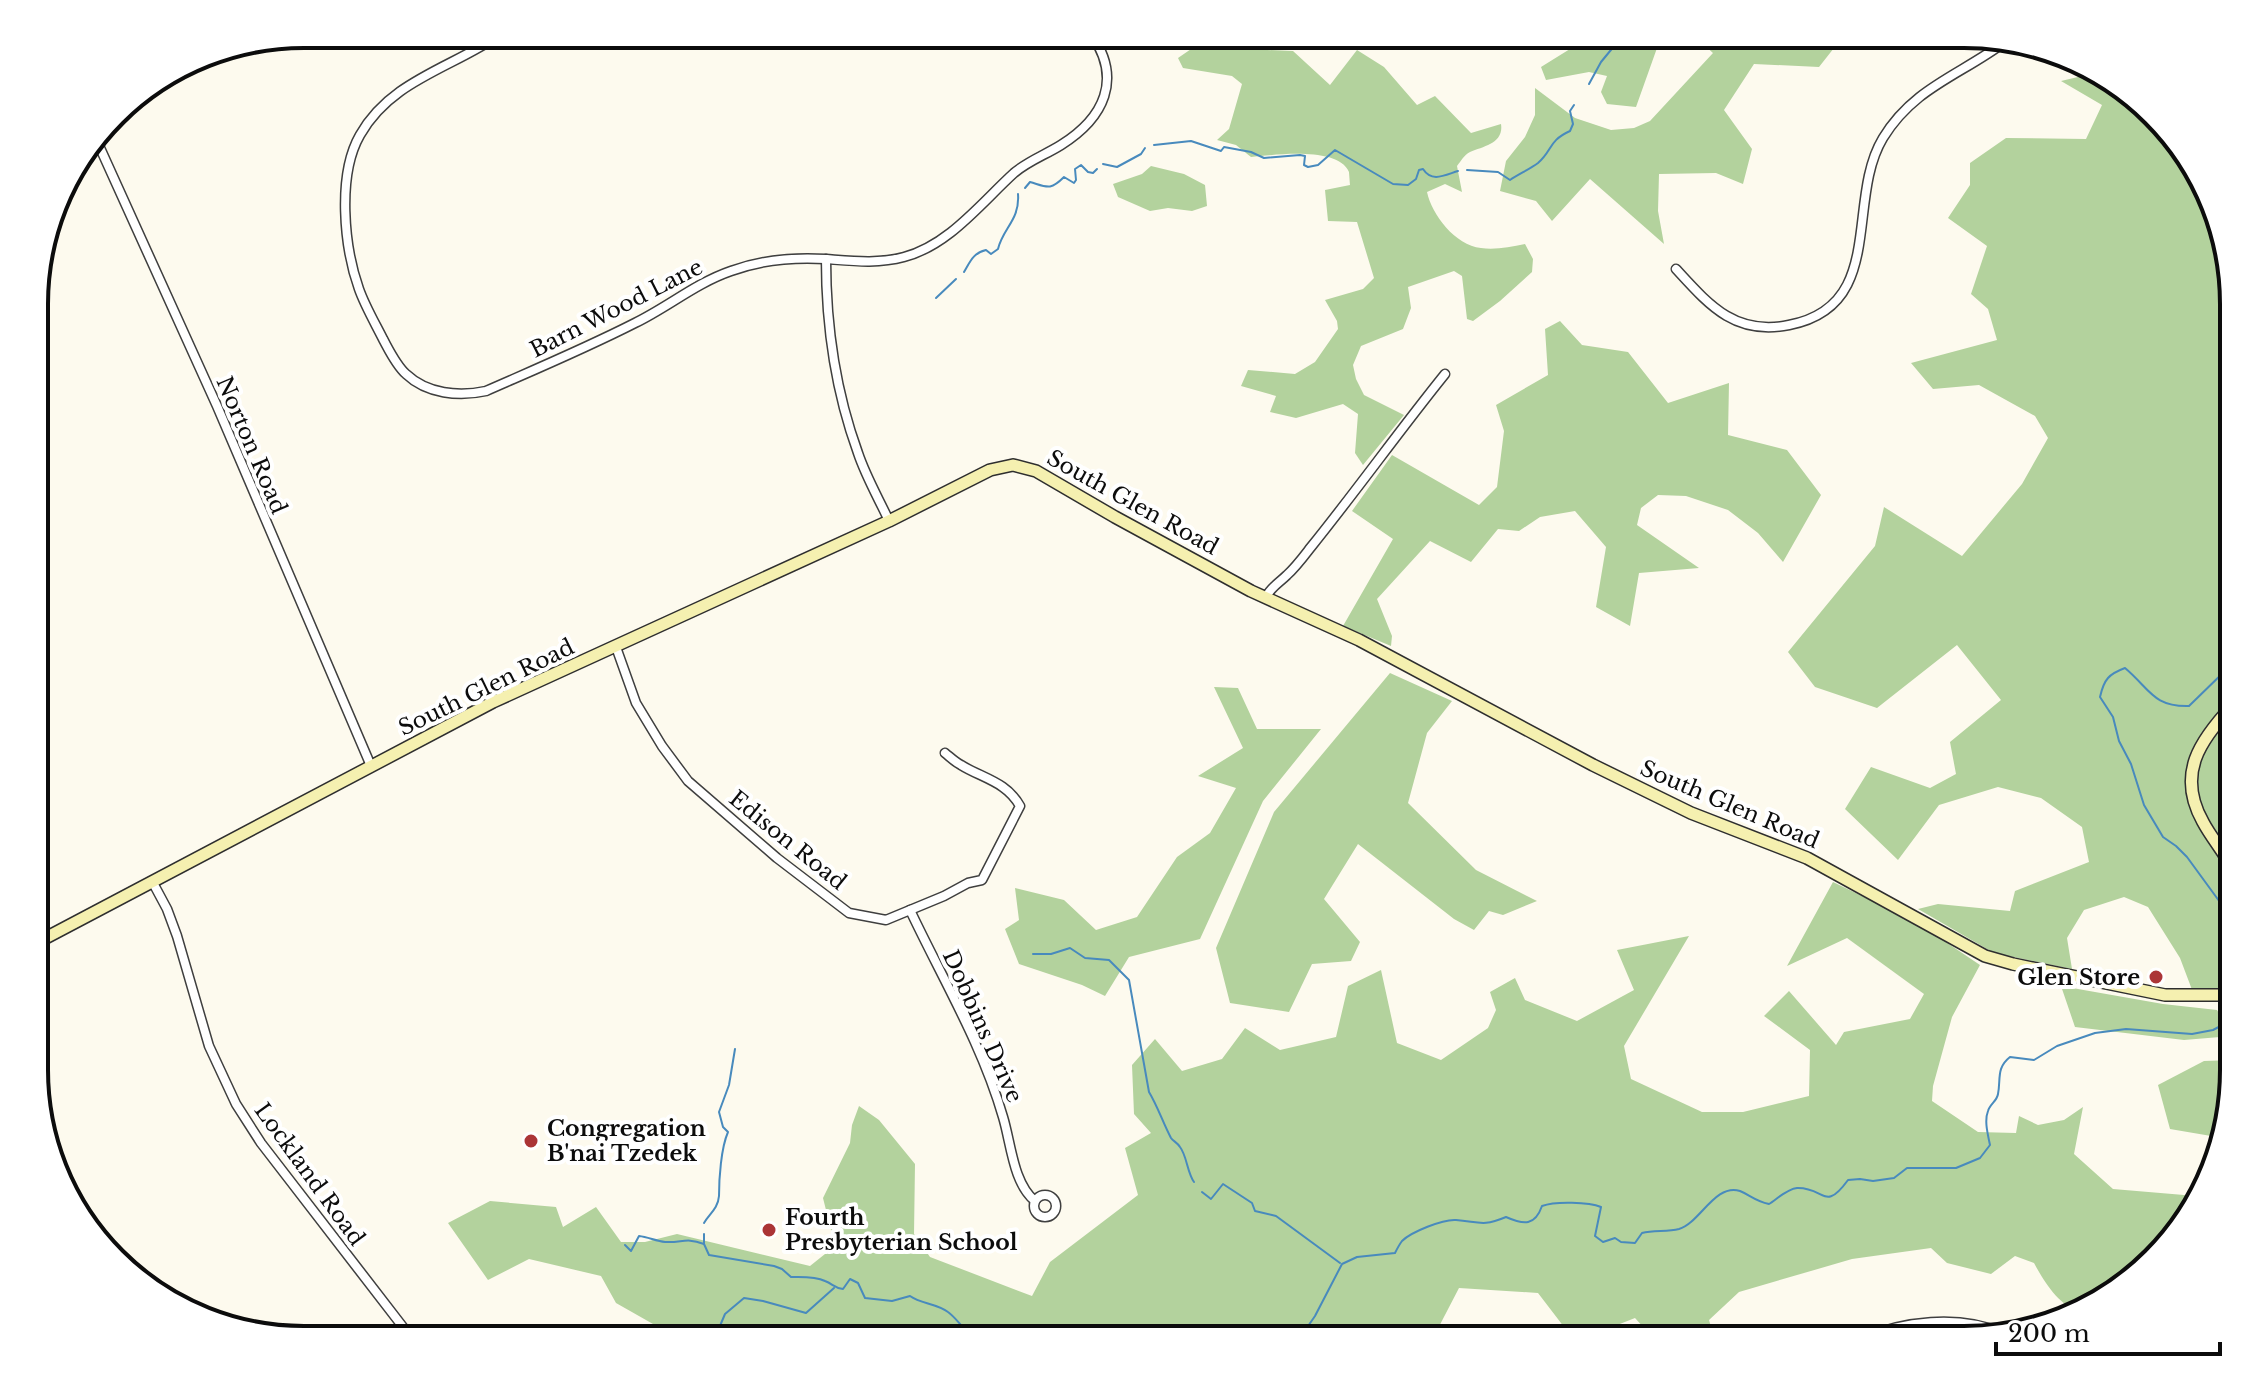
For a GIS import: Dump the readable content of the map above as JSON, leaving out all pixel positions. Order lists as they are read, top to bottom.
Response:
{
  "streets": {
    "main road": ["South Glen Road"],
    "street": [
      "Barn Wood Lane",
      "Norton Road",
      "Edison Road",
      "Dobbins Drive",
      "Lockland Road"
    ]
  },
  "crossings": [
    ["Norton Road", "South Glen Road"],
    ["South Glen Road", "Edison Road"],
    ["South Glen Road", "Lockland Road"],
    ["Edison Road", "Dobbins Drive"]
  ],
  "places": ["Glen Store", "Congregation B'nai Tzedek", "Fourth Presbyterian School"],
  "scale_bar": "200 m"
}
